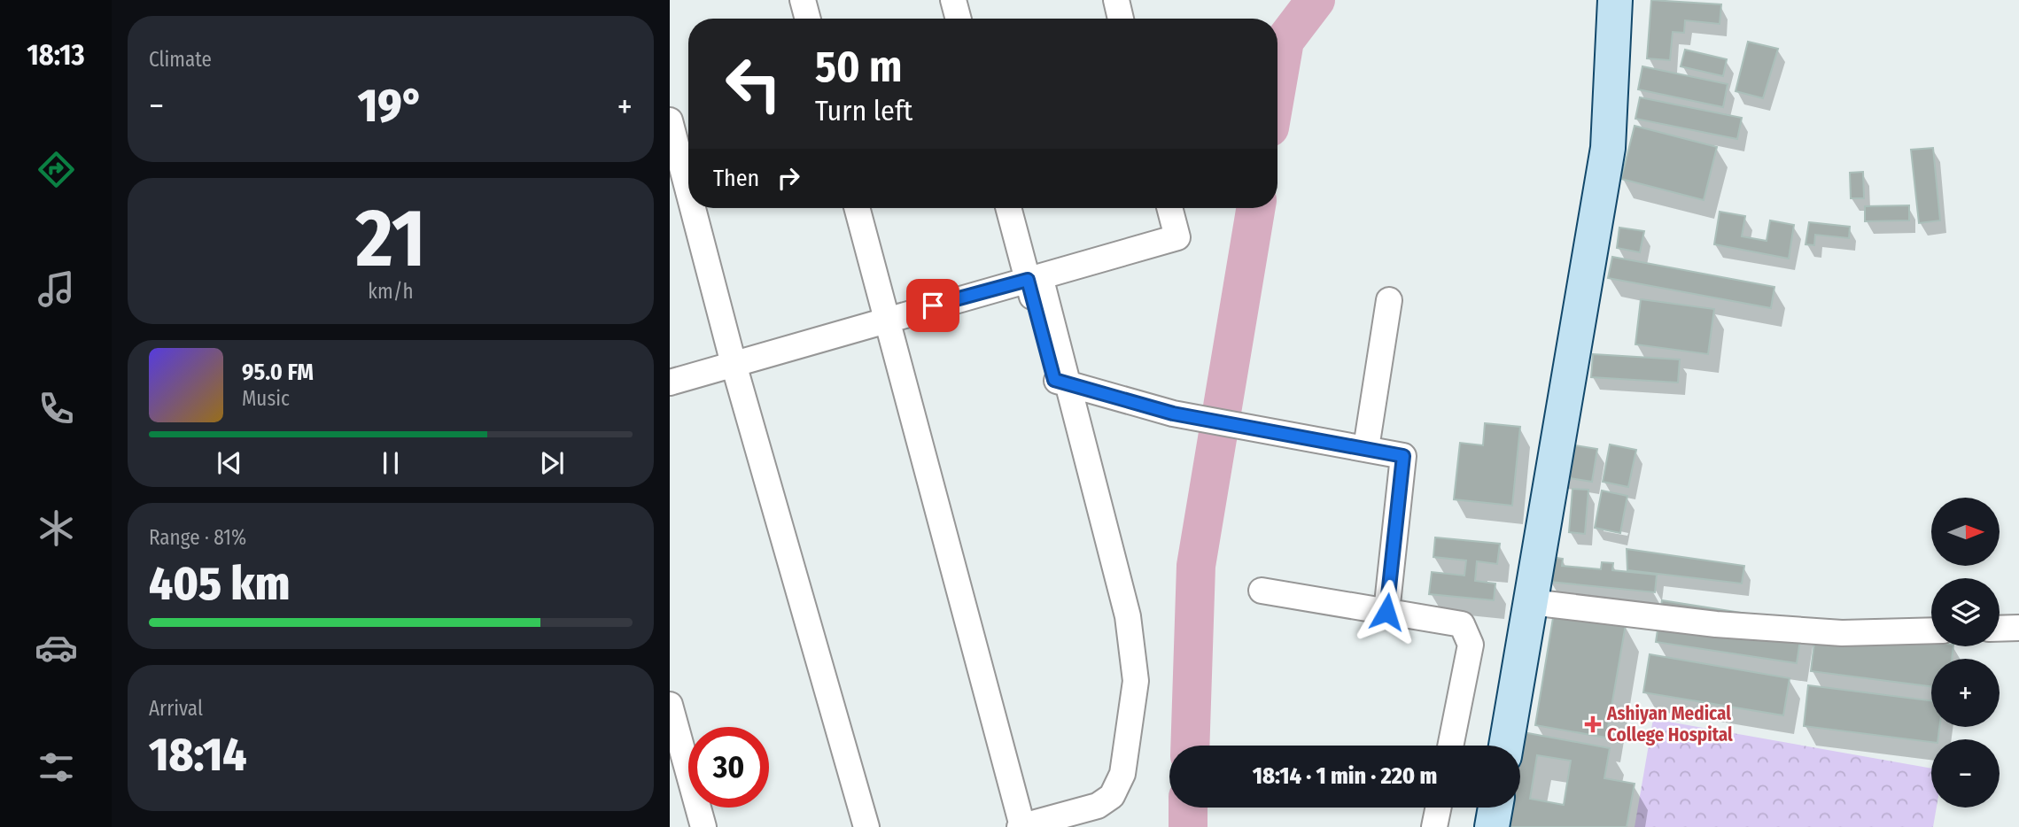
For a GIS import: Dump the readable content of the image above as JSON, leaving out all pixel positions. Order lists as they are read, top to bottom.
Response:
{
  "places": {
    "health": ["Ashiyan Medical College Hospital"]
  },
  "north": "right",
  "page": {
    "tabs": "18:13",
    "tile": [
      "Climate",
      ["21", "km/h"],
      ["Range · 81%", "405 km"],
      ["Arrival", "18:14"]
    ],
    "turn": ["50 m", "Turn left"],
    "heat": ["−", "19°", "+"],
    "then": "Then",
    "song": ["95.0 FM", "Music"],
    "map_buttons": ["+", "−"],
    "limit": "30",
    "trip": "18:14 · 1 min · 220 m"
  }
}
